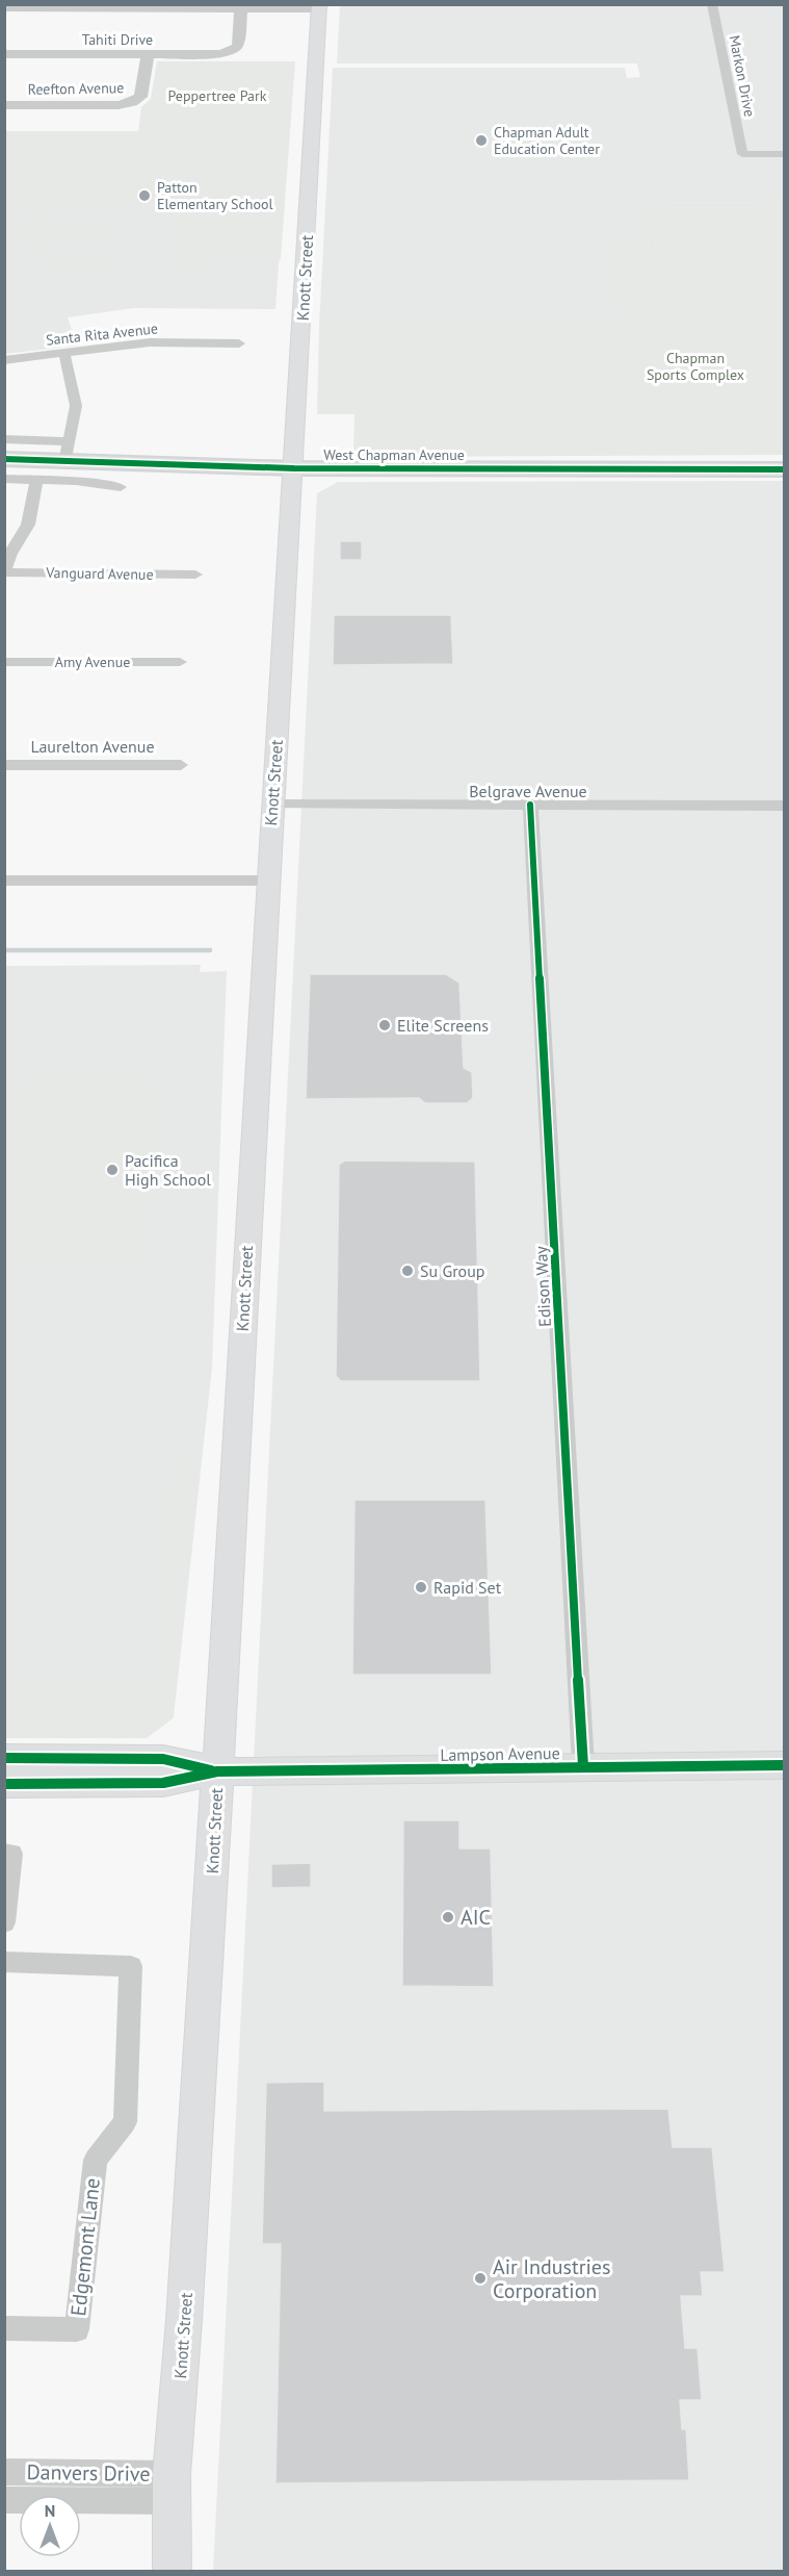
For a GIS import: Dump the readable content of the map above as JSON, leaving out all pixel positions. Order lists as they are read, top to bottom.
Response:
{
  "streets": {
    "main road": ["Knott Street", "West Chapman Avenue", "Lampson Avenue"],
    "street": [
      "Tahiti Drive",
      "Markon Drive",
      "Reefton Avenue",
      "Santa Rita Avenue",
      "Vanguard Avenue",
      "Amy Avenue",
      "Laurelton Avenue",
      "Belgrave Avenue",
      "Edison Way",
      "Edgemont Lane",
      "Danvers Drive"
    ]
  },
  "crossings": [
    ["Tahiti Drive", "Reefton Avenue"],
    ["Knott Street", "West Chapman Avenue"],
    ["Knott Street", "Belgrave Avenue"],
    ["Knott Street", "Lampson Avenue"],
    ["Knott Street", "Danvers Drive"],
    ["Belgrave Avenue", "Edison Way"],
    ["Edison Way", "Lampson Avenue"]
  ],
  "parks": ["Peppertree Park", "Chapman Sports Complex"],
  "places": [
    "Chapman Adult Education Center",
    "Patton Elementary School",
    "Elite Screens",
    "Pacifica High School",
    "Su Group",
    "Rapid Set",
    "AIC",
    "Air Industries Corporation"
  ],
  "north": "top"
}
